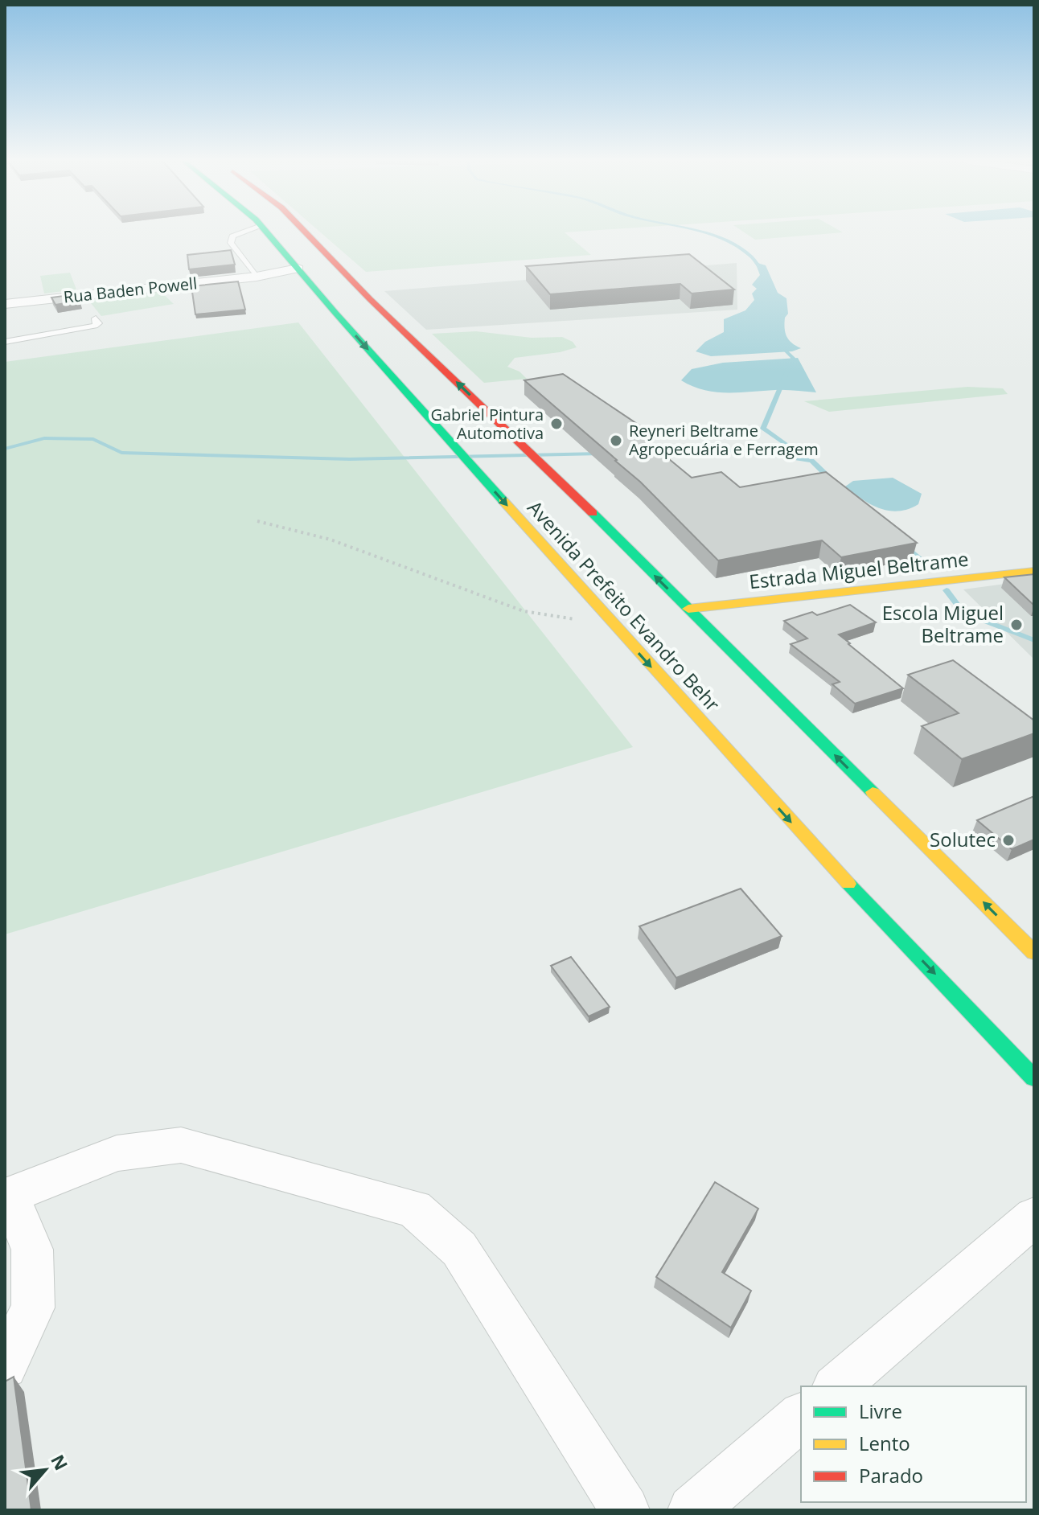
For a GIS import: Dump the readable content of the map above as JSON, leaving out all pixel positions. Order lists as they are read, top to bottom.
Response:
{
  "streets": {
    "main road": ["Estrada Miguel Beltrame", "Avenida Prefeito Evandro Behr"],
    "street": ["Rua Baden Powell"]
  },
  "crossings": [
    ["Rua Baden Powell", "Avenida Prefeito Evandro Behr"],
    ["Estrada Miguel Beltrame", "Avenida Prefeito Evandro Behr"]
  ],
  "places": [
    "Gabriel Pintura Automotiva",
    "Reyneri Beltrame Agropecuária e Ferragem",
    "Escola Miguel Beltrame",
    "Solutec"
  ],
  "legend": ["Livre", "Lento", "Parado"],
  "north": "top right"
}
